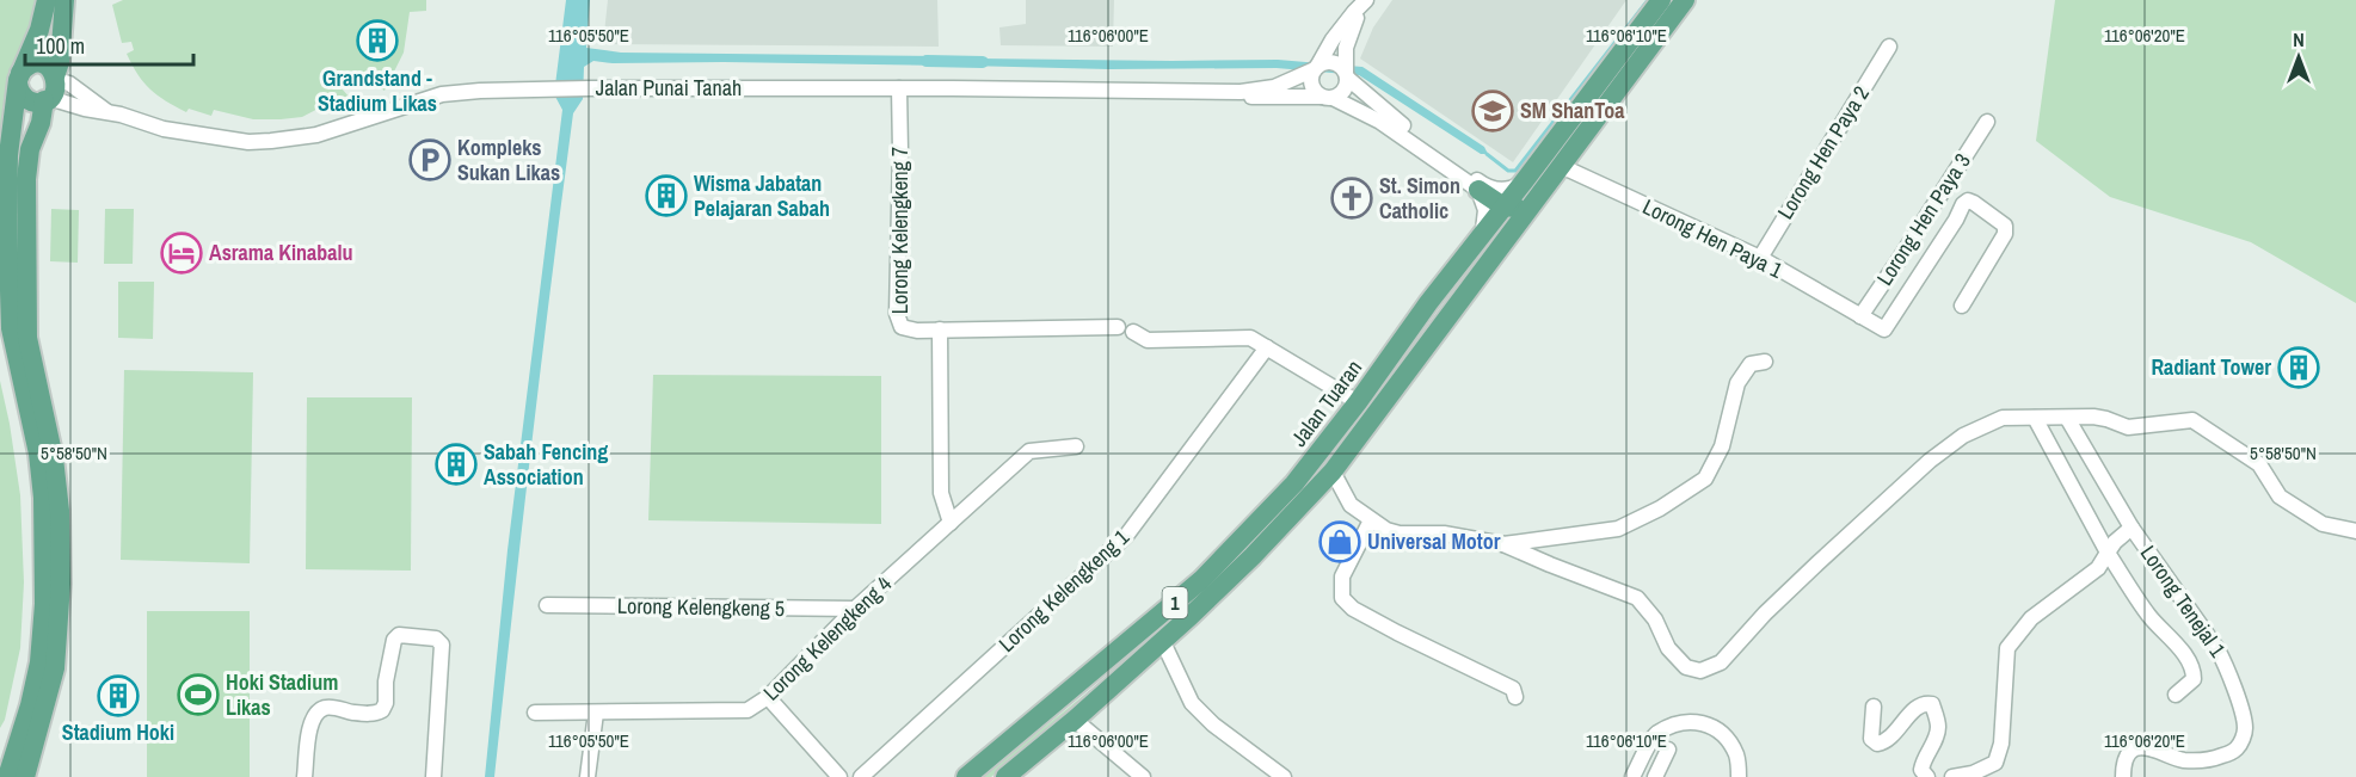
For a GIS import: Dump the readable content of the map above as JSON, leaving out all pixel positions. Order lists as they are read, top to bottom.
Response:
{
  "streets": {
    "main road": ["Jalan Tuaran", "1"],
    "street": [
      "Jalan Punai Tanah",
      "Lorong Hen Paya 2",
      "Lorong Hen Paya 3",
      "Lorong Kelengkeng 7",
      "Lorong Hen Paya 1",
      "Lorong Kelengkeng 1",
      "Lorong Tenejal 1",
      "Lorong Kelengkeng 5",
      "Lorong Kelengkeng 4"
    ]
  },
  "crossings": [
    ["Jalan Punai Tanah", "Lorong Kelengkeng 7"],
    ["Lorong Hen Paya 2", "Lorong Hen Paya 1"],
    ["Lorong Hen Paya 3", "Lorong Hen Paya 1"],
    ["Lorong Hen Paya 1", "Jalan Tuaran"],
    ["Lorong Kelengkeng 5", "Lorong Kelengkeng 4"]
  ],
  "places": {
    "building": [
      "Grandstand - Stadium Likas",
      "Wisma Jabatan Pelajaran Sabah",
      "Radiant Tower",
      "Sabah Fencing Association",
      "Stadium Hoki"
    ],
    "school or university": ["SM ShanToa"],
    "parking": ["Kompleks Sukan Likas"],
    "church": ["St. Simon Catholic"],
    "hotel": ["Asrama Kinabalu"],
    "shop": ["Universal Motor"],
    "sports": ["Hoki Stadium Likas"]
  },
  "scale_bar": "100 m",
  "north": "top",
  "coordinates": [
    "116°05'50\"E",
    "116°06'00\"E",
    "116°06'10\"E",
    "116°06'20\"E",
    "5°58'50\"N"
  ]
}
